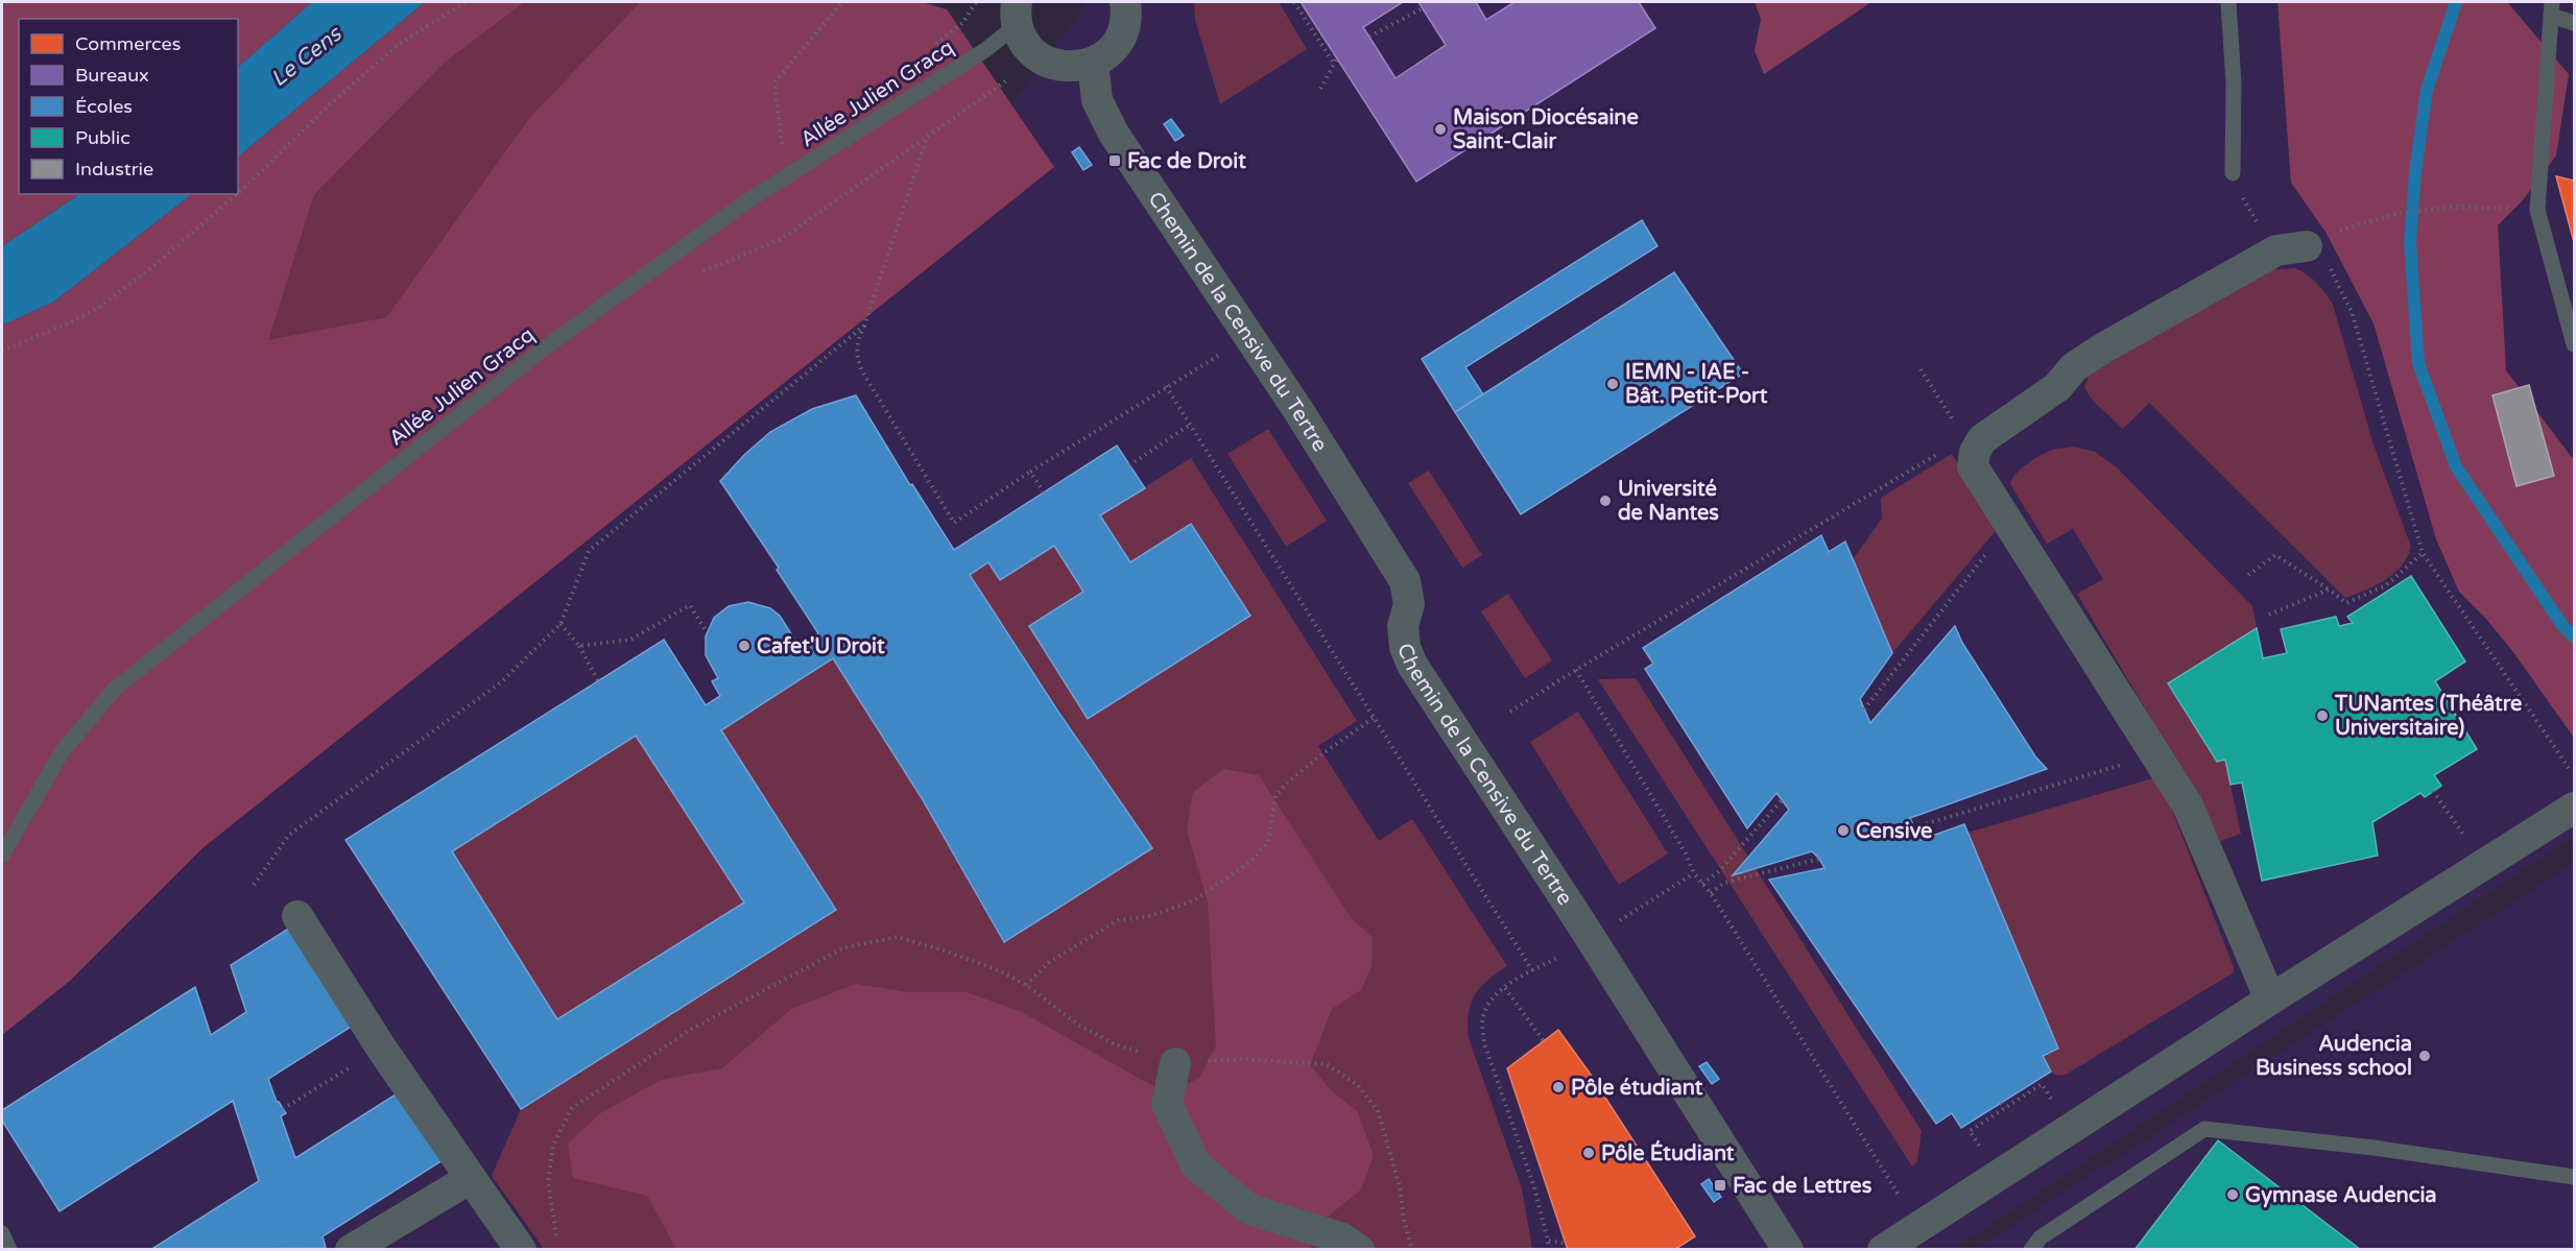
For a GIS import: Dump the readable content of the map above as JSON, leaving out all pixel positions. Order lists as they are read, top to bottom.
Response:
{
  "streets": {
    "street": ["Chemin de la Censive du Tertre"],
    "lane": ["Allée Julien Gracq"]
  },
  "water": ["Le Cens"],
  "places": {
    "other": [
      "Maison Diocésaine Saint-Clair",
      "IEMN - IAE - Bât. Petit-Port",
      "Université de Nantes",
      "Cafet'U Droit",
      "TUNantes (Théâtre Universitaire)",
      "Censive",
      "Audencia Business school",
      "Pôle étudiant",
      "Pôle Étudiant",
      "Gymnase Audencia"
    ],
    "transit": ["Fac de Droit", "Fac de Lettres"]
  },
  "legend": [
    "Commerces",
    "Bureaux",
    "Écoles",
    "Public",
    "Industrie"
  ]
}
